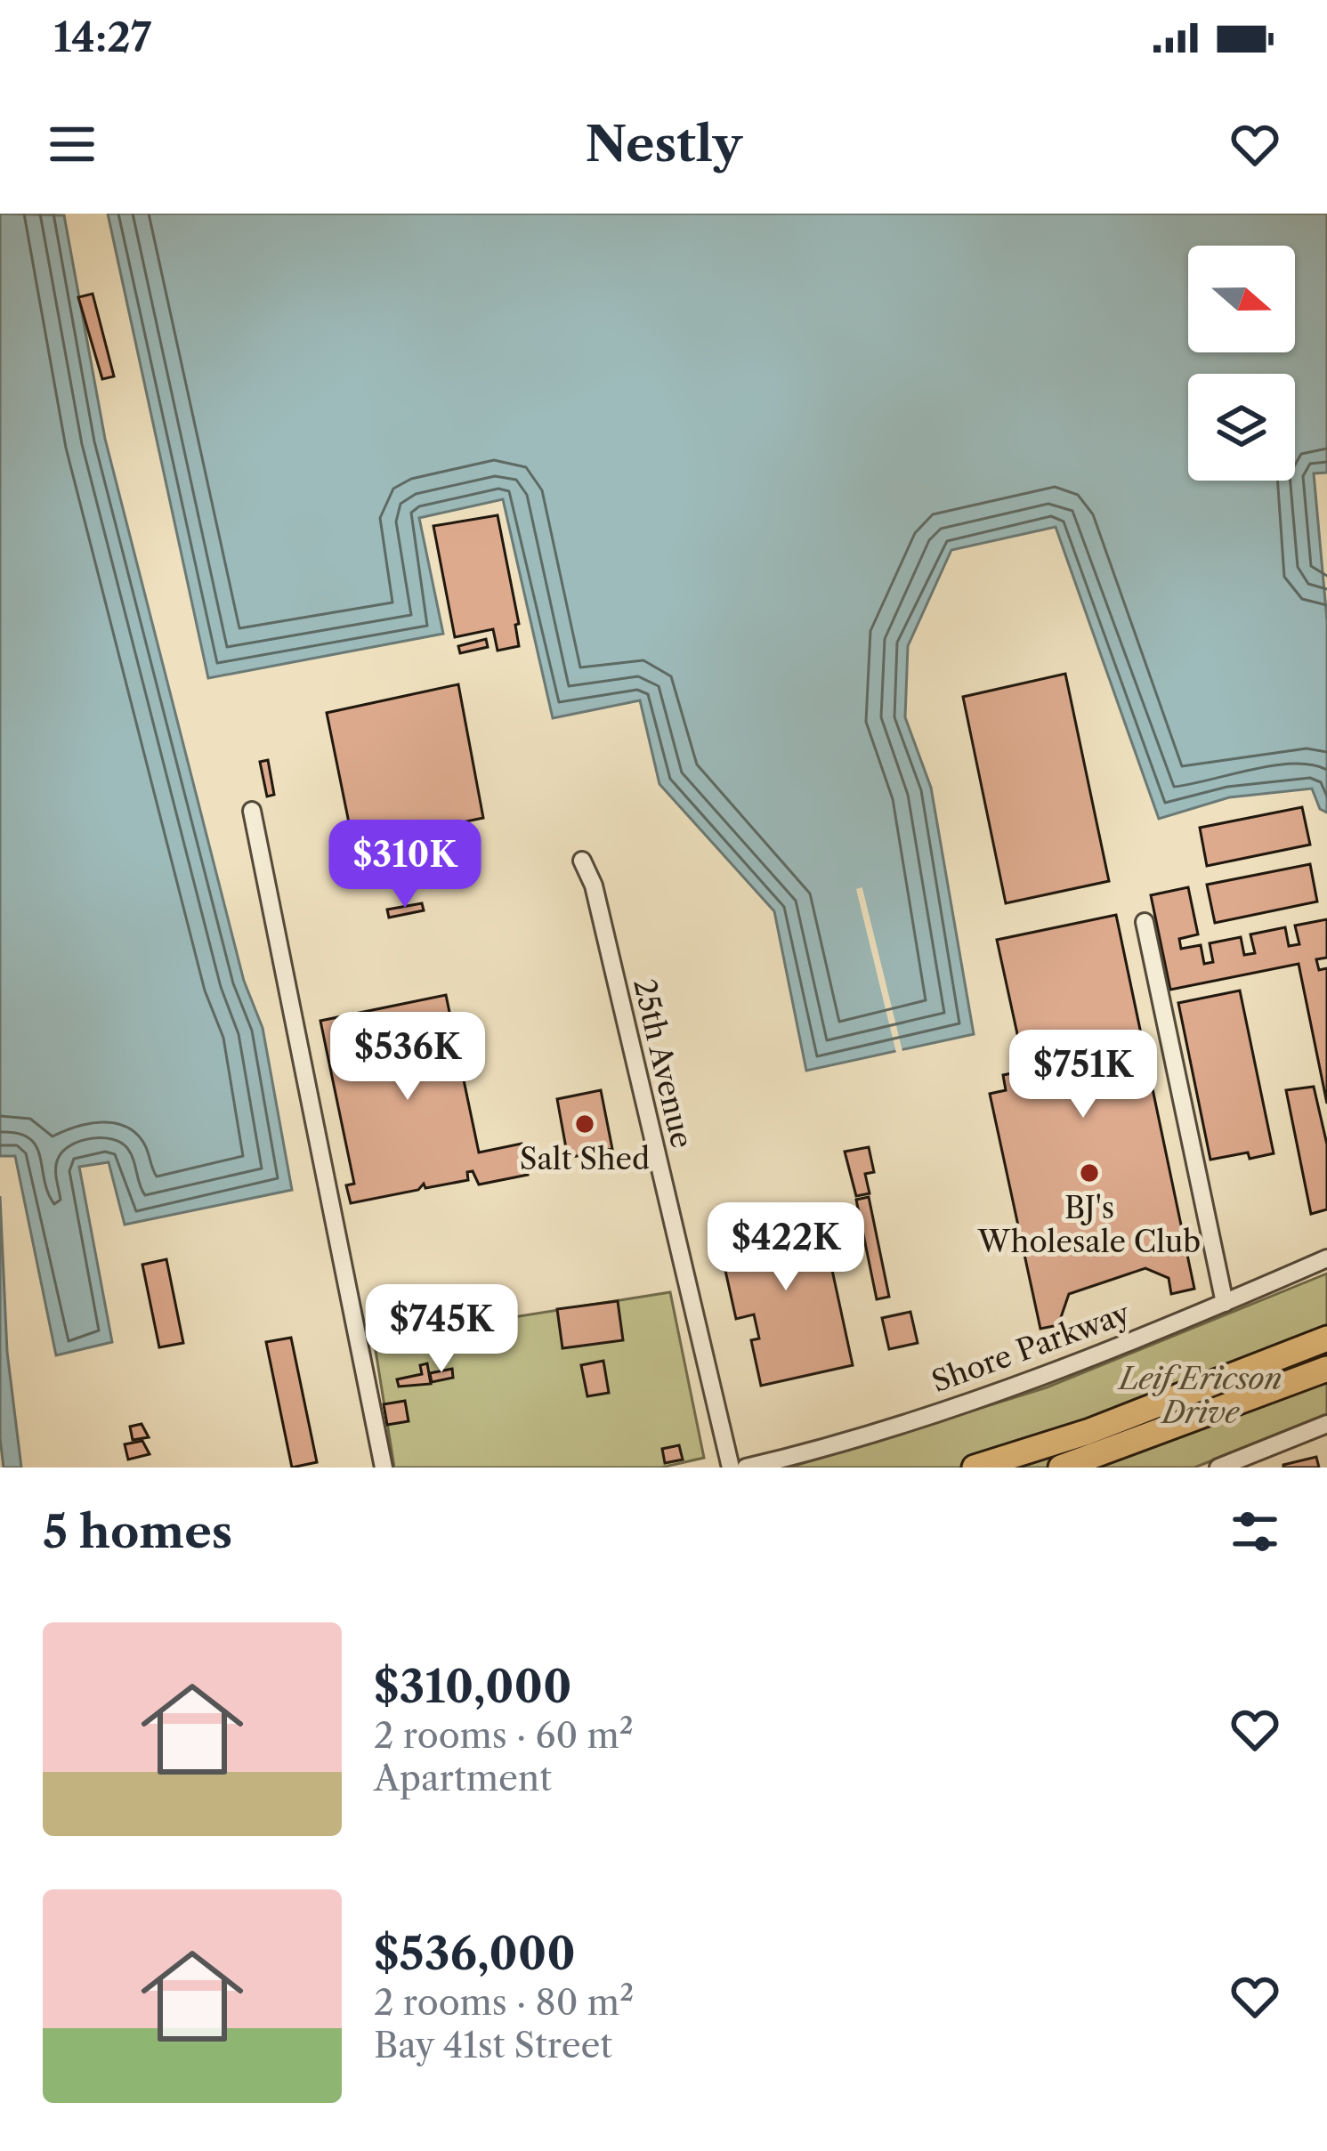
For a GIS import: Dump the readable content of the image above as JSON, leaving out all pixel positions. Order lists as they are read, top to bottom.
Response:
{
  "streets": {
    "street": ["25th Avenue", "Shore Parkway"]
  },
  "parks": ["Leif Ericson Drive"],
  "places": ["Salt Shed", "BJ's Wholesale Club"],
  "north": "right",
  "page": {
    "status": "14:27",
    "header": "Nestly",
    "price": [
      "$310K",
      "$536K",
      "$751K",
      "$422K",
      "$745K"
    ],
    "heading": "5 homes",
    "list": [
      {
        "name": "$310,000",
        "note": "2 rooms · 60 m² · Apartment"
      },
      {
        "name": "$536,000",
        "note": "2 rooms · 80 m² · Bay 41st Street"
      }
    ]
  }
}
